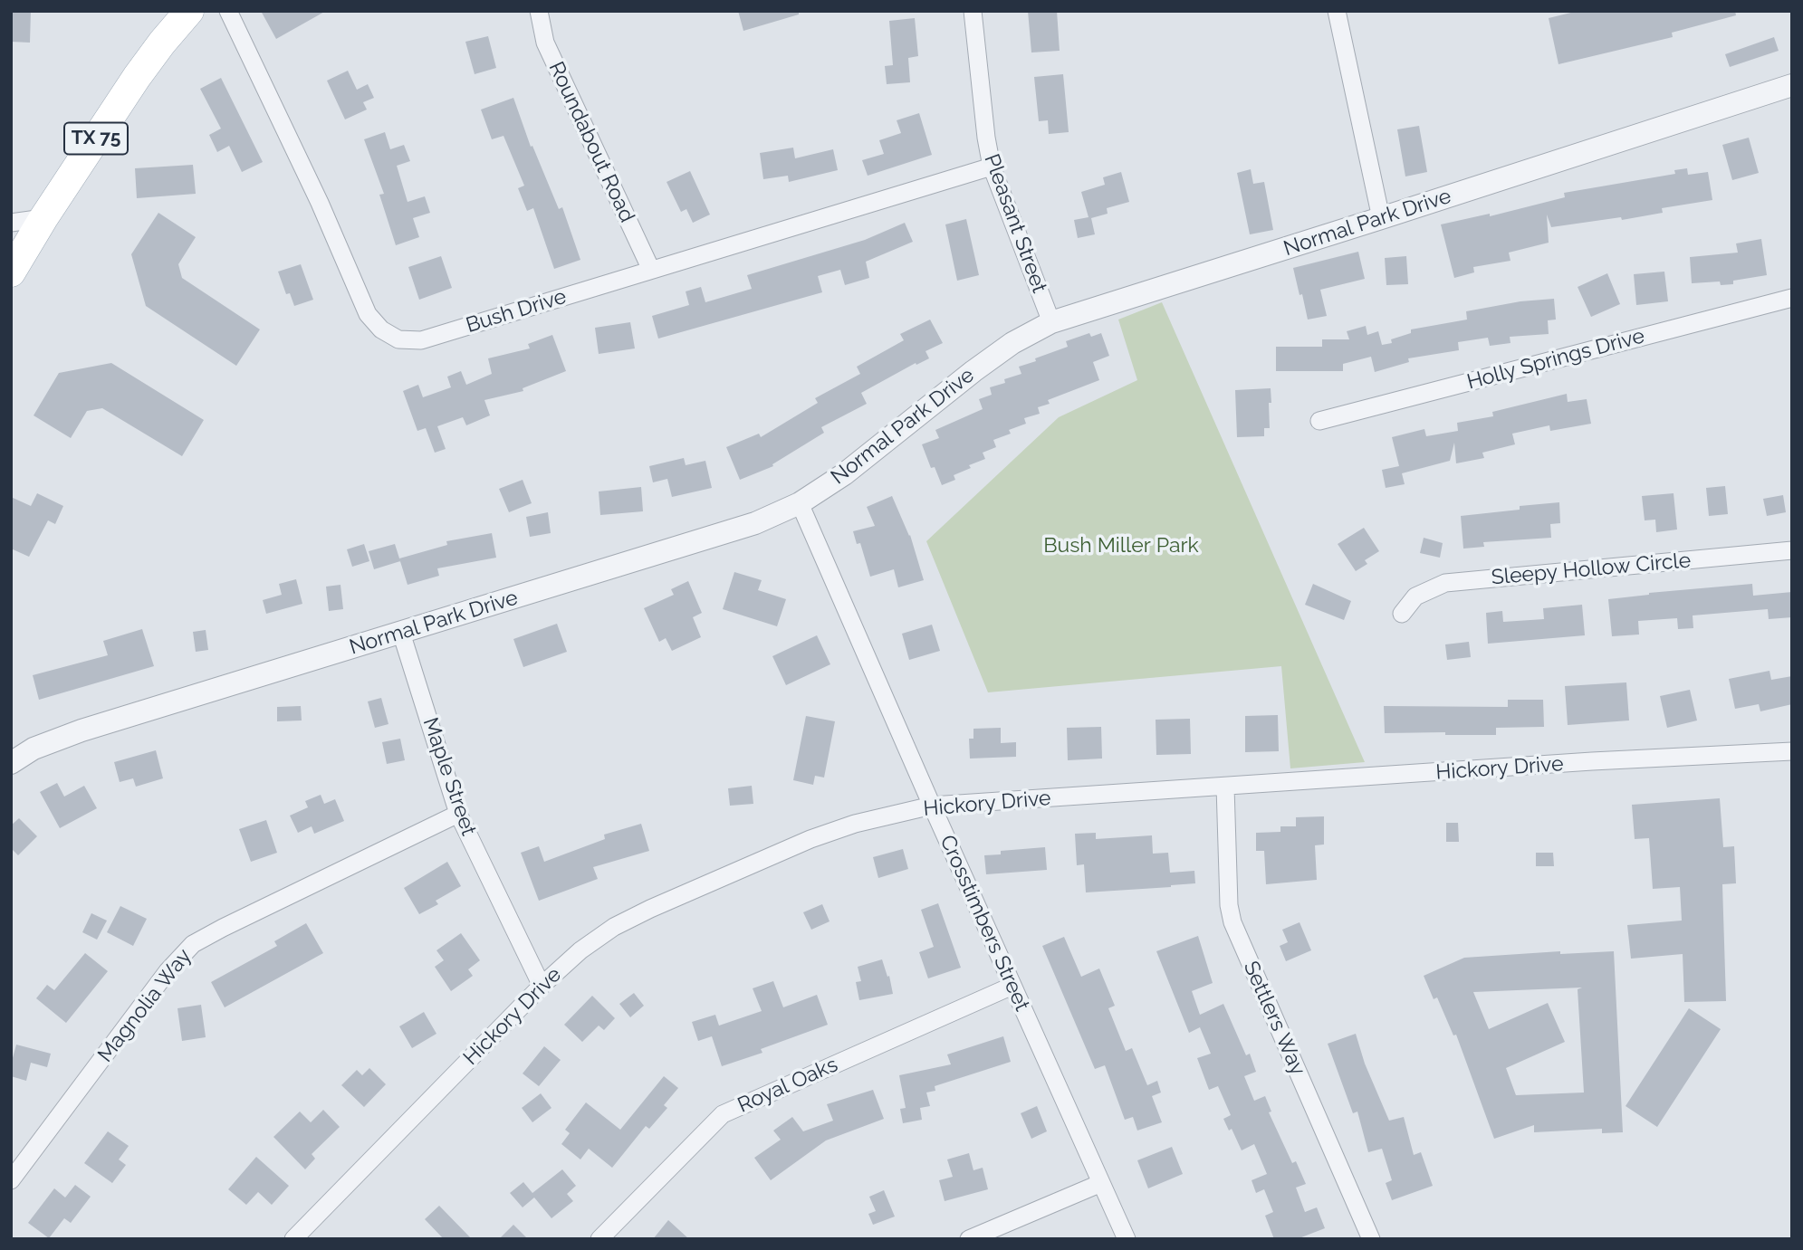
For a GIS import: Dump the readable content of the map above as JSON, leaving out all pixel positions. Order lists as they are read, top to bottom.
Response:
{
  "streets": {
    "main road": ["TX 75"],
    "street": [
      "Roundabout Road",
      "Normal Park Drive",
      "Pleasant Street",
      "Bush Drive",
      "Holly Springs Drive",
      "Sleepy Hollow Circle",
      "Hickory Drive",
      "Maple Street",
      "Crosstimbers Street",
      "Magnolia Way",
      "Settlers Way",
      "Royal Oaks"
    ]
  },
  "crossings": [
    ["Roundabout Road", "Bush Drive"],
    ["Normal Park Drive", "Pleasant Street"],
    ["Normal Park Drive", "Maple Street"],
    ["Normal Park Drive", "Crosstimbers Street"],
    ["Pleasant Street", "Bush Drive"],
    ["Hickory Drive", "Maple Street"],
    ["Hickory Drive", "Crosstimbers Street"],
    ["Hickory Drive", "Settlers Way"],
    ["Maple Street", "Magnolia Way"],
    ["Crosstimbers Street", "Royal Oaks"]
  ],
  "parks": ["Bush Miller Park"]
}
